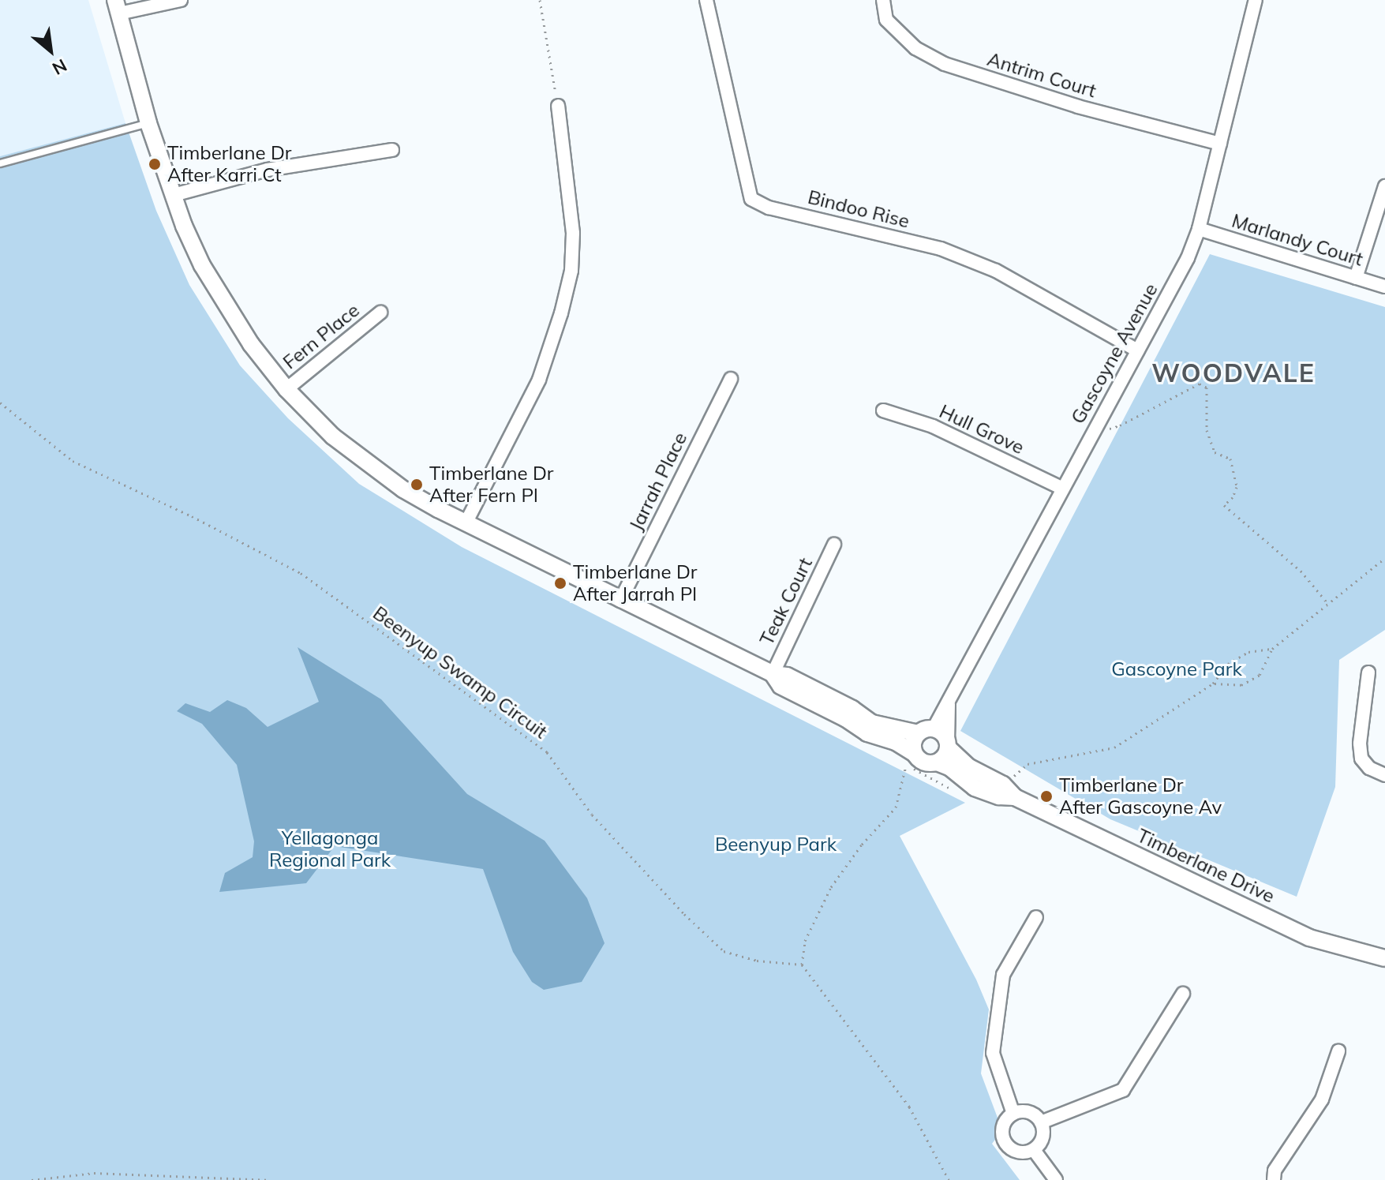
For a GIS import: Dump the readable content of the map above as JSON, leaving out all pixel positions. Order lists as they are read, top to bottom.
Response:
{
  "streets": {
    "street": [
      "Antrim Court",
      "Bindoo Rise",
      "Marlandy Court",
      "Fern Place",
      "Gascoyne Avenue",
      "Hull Grove",
      "Jarrah Place",
      "Teak Court",
      "Timberlane Drive"
    ],
    "path": ["Beenyup Swamp Circuit"]
  },
  "crossings": [
    ["Antrim Court", "Gascoyne Avenue"],
    ["Bindoo Rise", "Gascoyne Avenue"],
    ["Marlandy Court", "Gascoyne Avenue"],
    ["Gascoyne Avenue", "Hull Grove"],
    ["Gascoyne Avenue", "Timberlane Drive"]
  ],
  "districts": ["WOODVALE"],
  "parks": ["Gascoyne Park", "Yellagonga Regional Park", "Beenyup Park"],
  "places": [
    "Timberlane Dr After Karri Ct",
    "Timberlane Dr After Fern Pl",
    "Timberlane Dr After Jarrah Pl",
    "Timberlane Dr After Gascoyne Av"
  ],
  "north": "bottom right"
}
